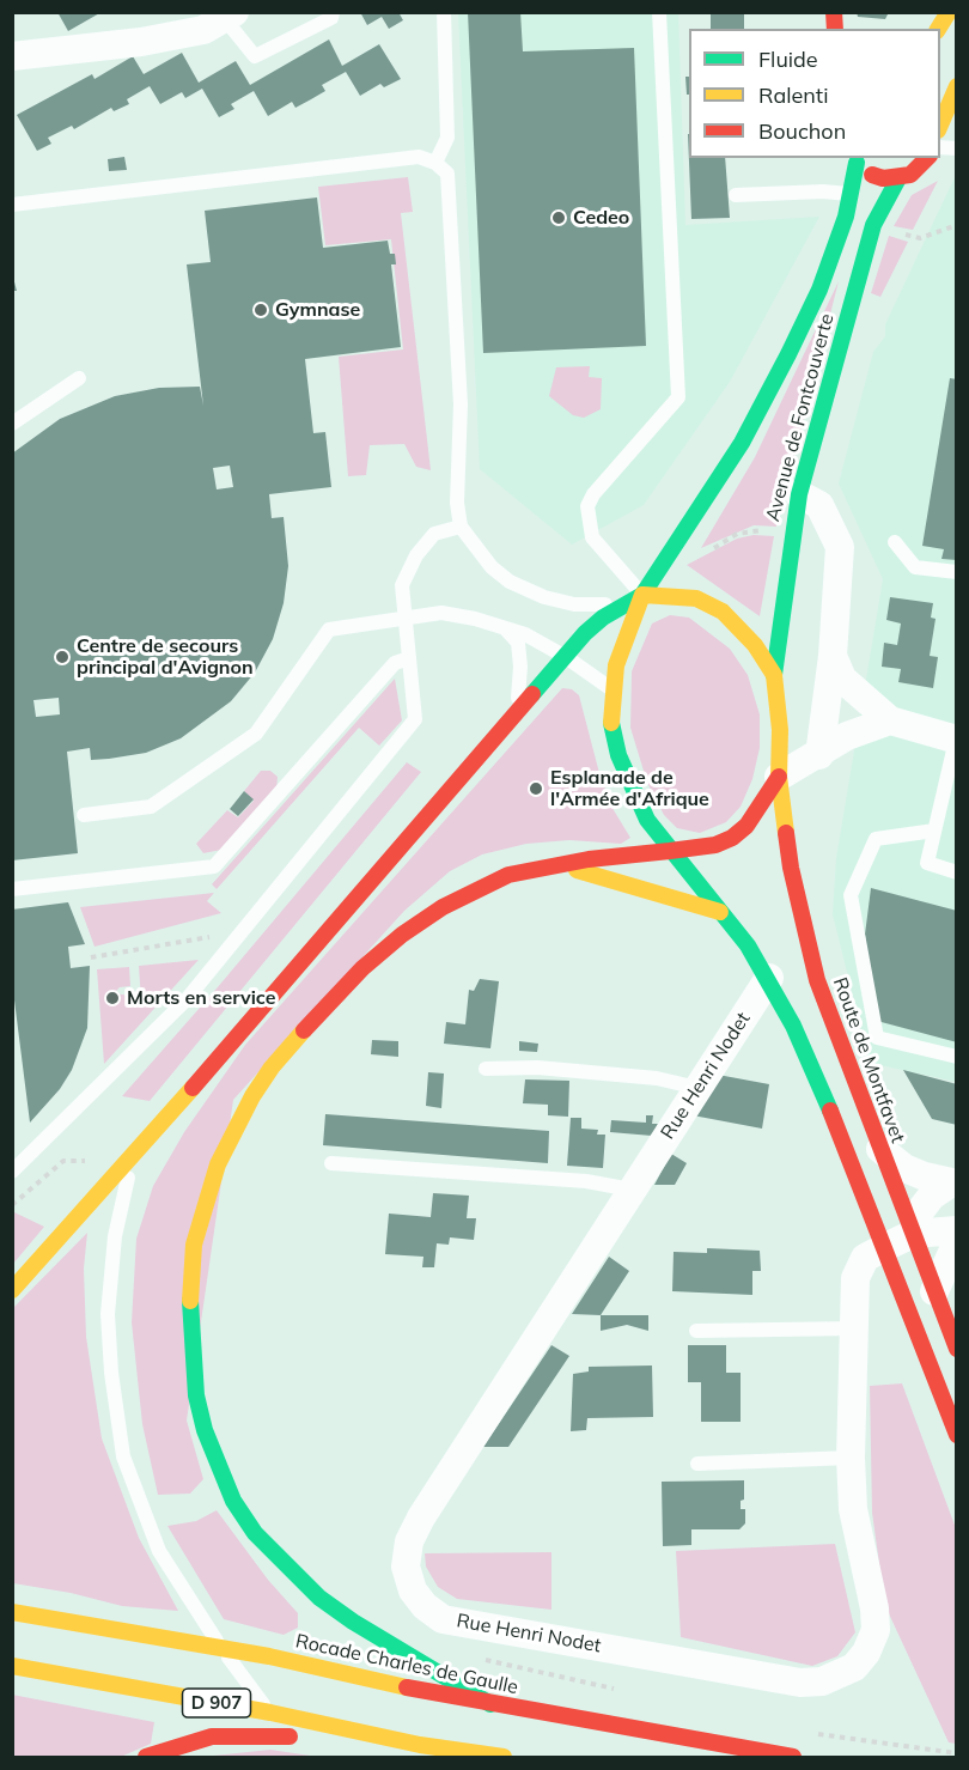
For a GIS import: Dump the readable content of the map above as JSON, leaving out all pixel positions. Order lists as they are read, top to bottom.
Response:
{
  "streets": {
    "main road": [
      "Avenue de Fontcouverte",
      "Route de Montfavet",
      "Rocade Charles de Gaulle",
      "D 907"
    ],
    "street": ["Rue Henri Nodet"]
  },
  "crossings": [
    ["Avenue de Fontcouverte", "Route de Montfavet"],
    ["Route de Montfavet", "Rue Henri Nodet"]
  ],
  "places": [
    "Cedeo",
    "Gymnase",
    "Centre de secours principal d'Avignon",
    "Esplanade de l'Armée d'Afrique",
    "Morts en service"
  ],
  "legend": ["Fluide", "Ralenti", "Bouchon"]
}
